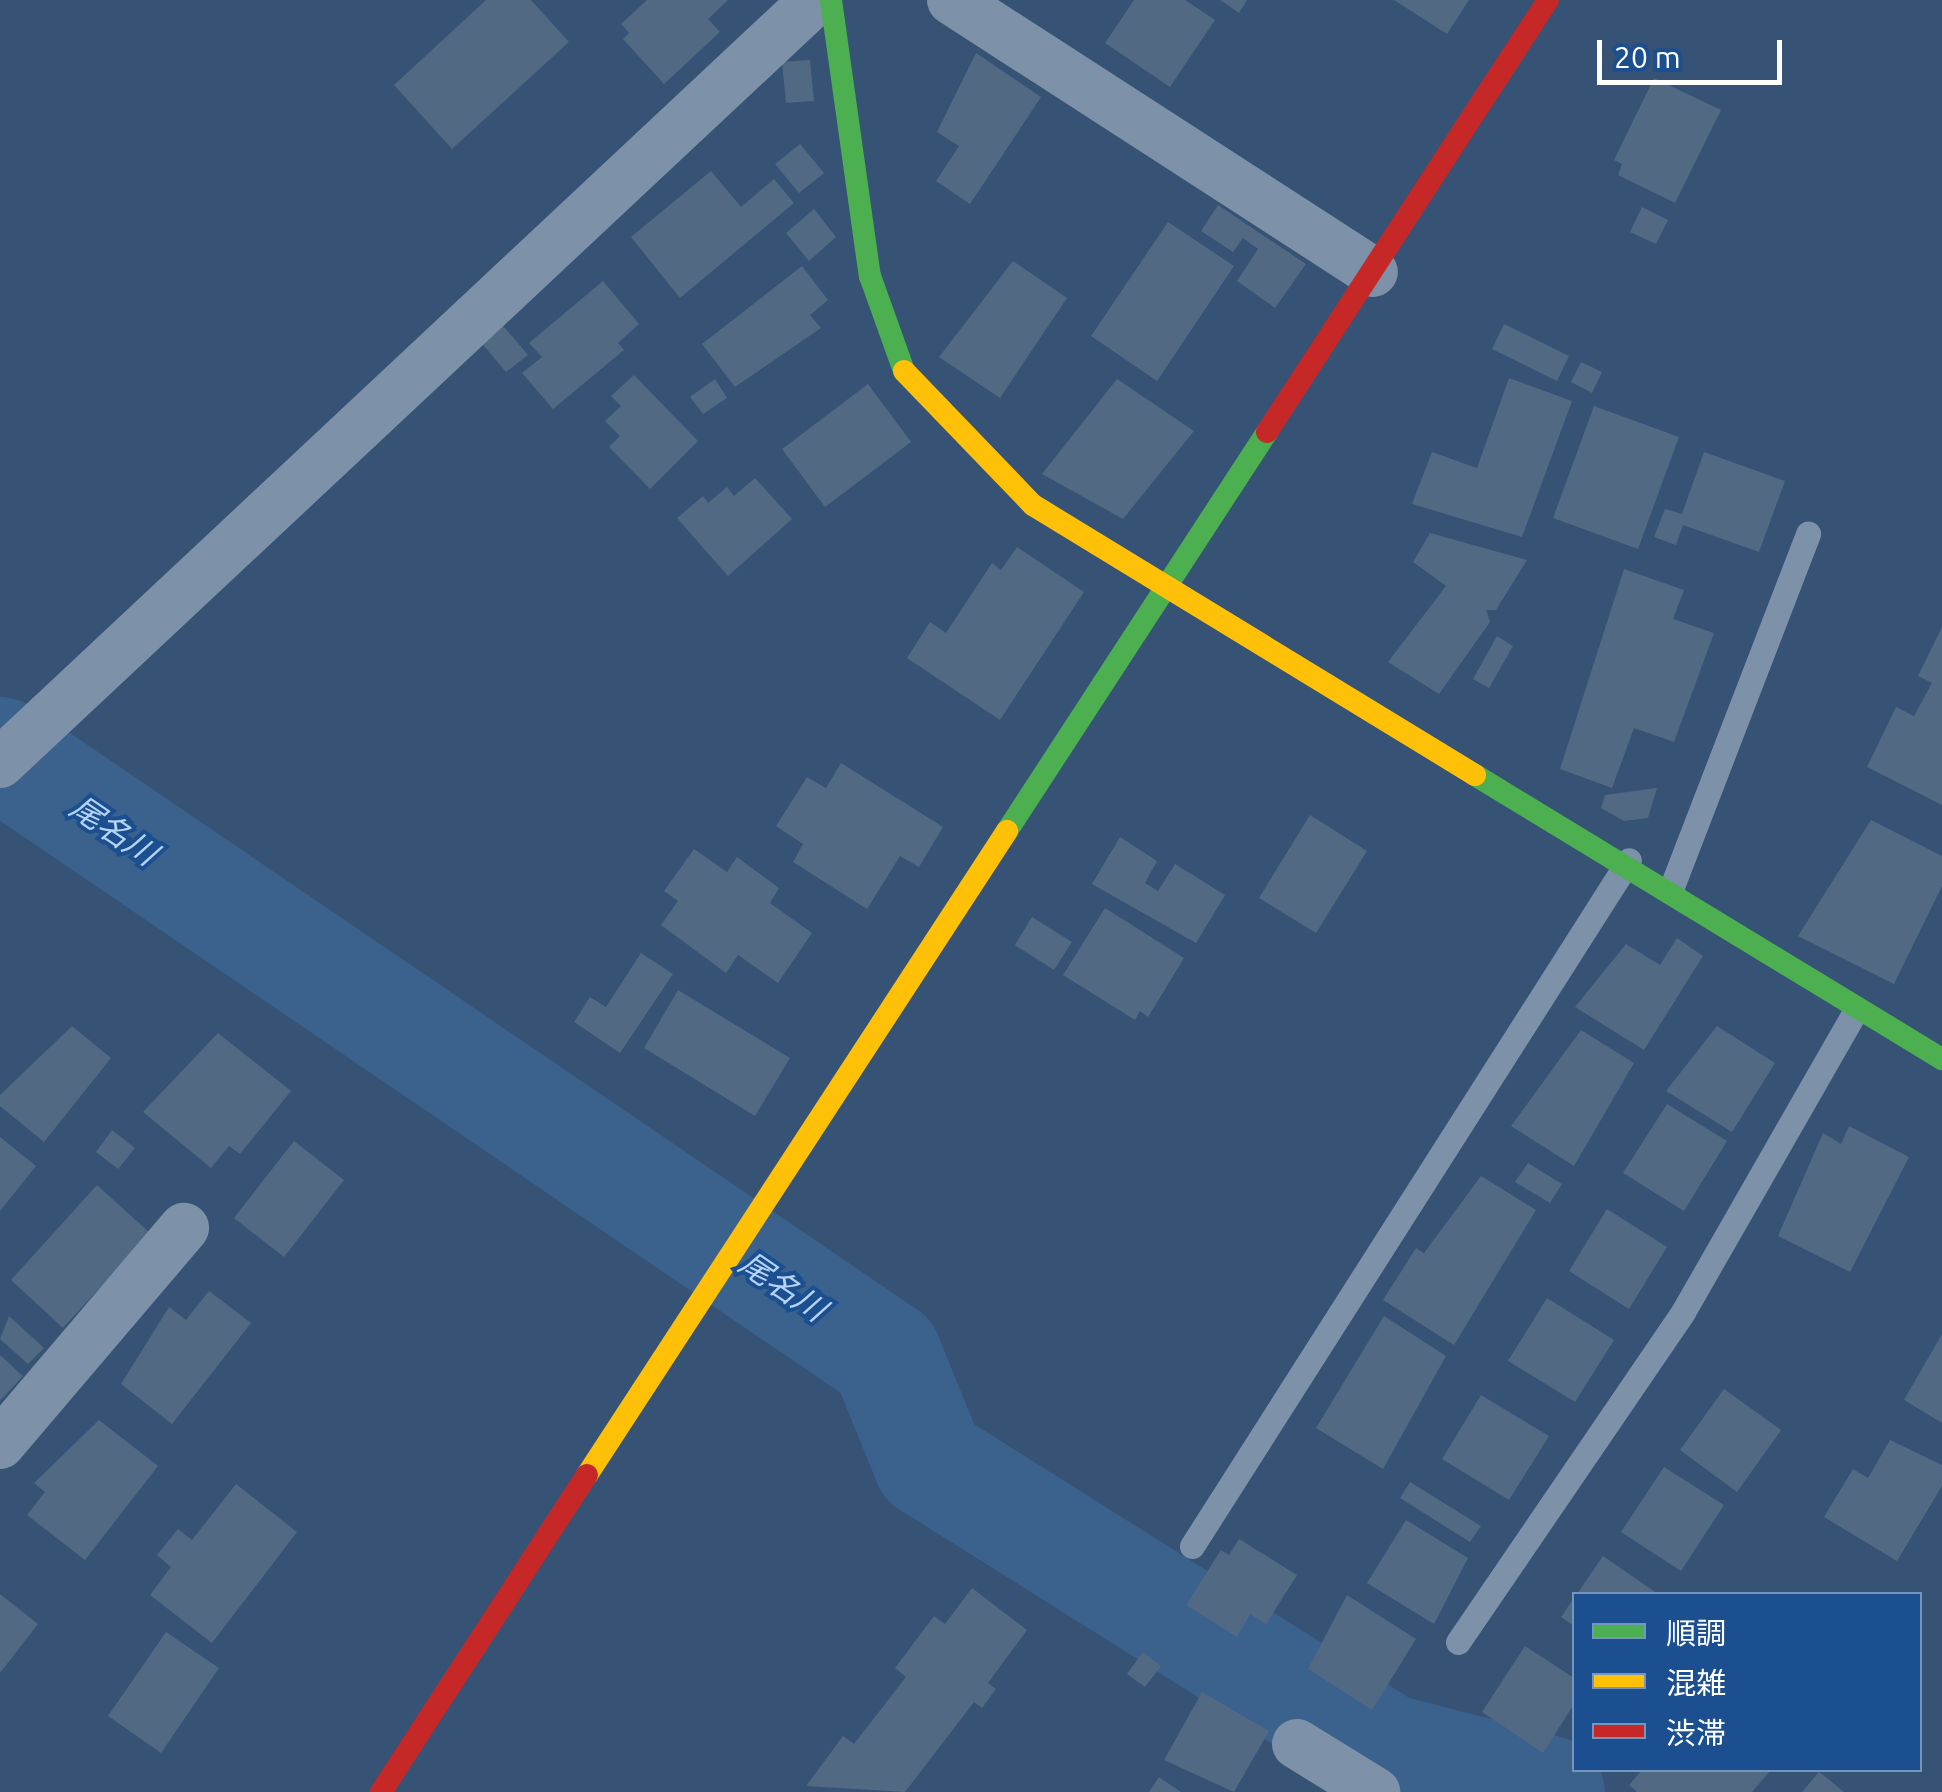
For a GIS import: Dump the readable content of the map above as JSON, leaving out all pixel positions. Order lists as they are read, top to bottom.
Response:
{
  "water": ["尾名川"],
  "legend": ["順調", "混雑", "渋滞"],
  "scale_bar": "20 m"
}
